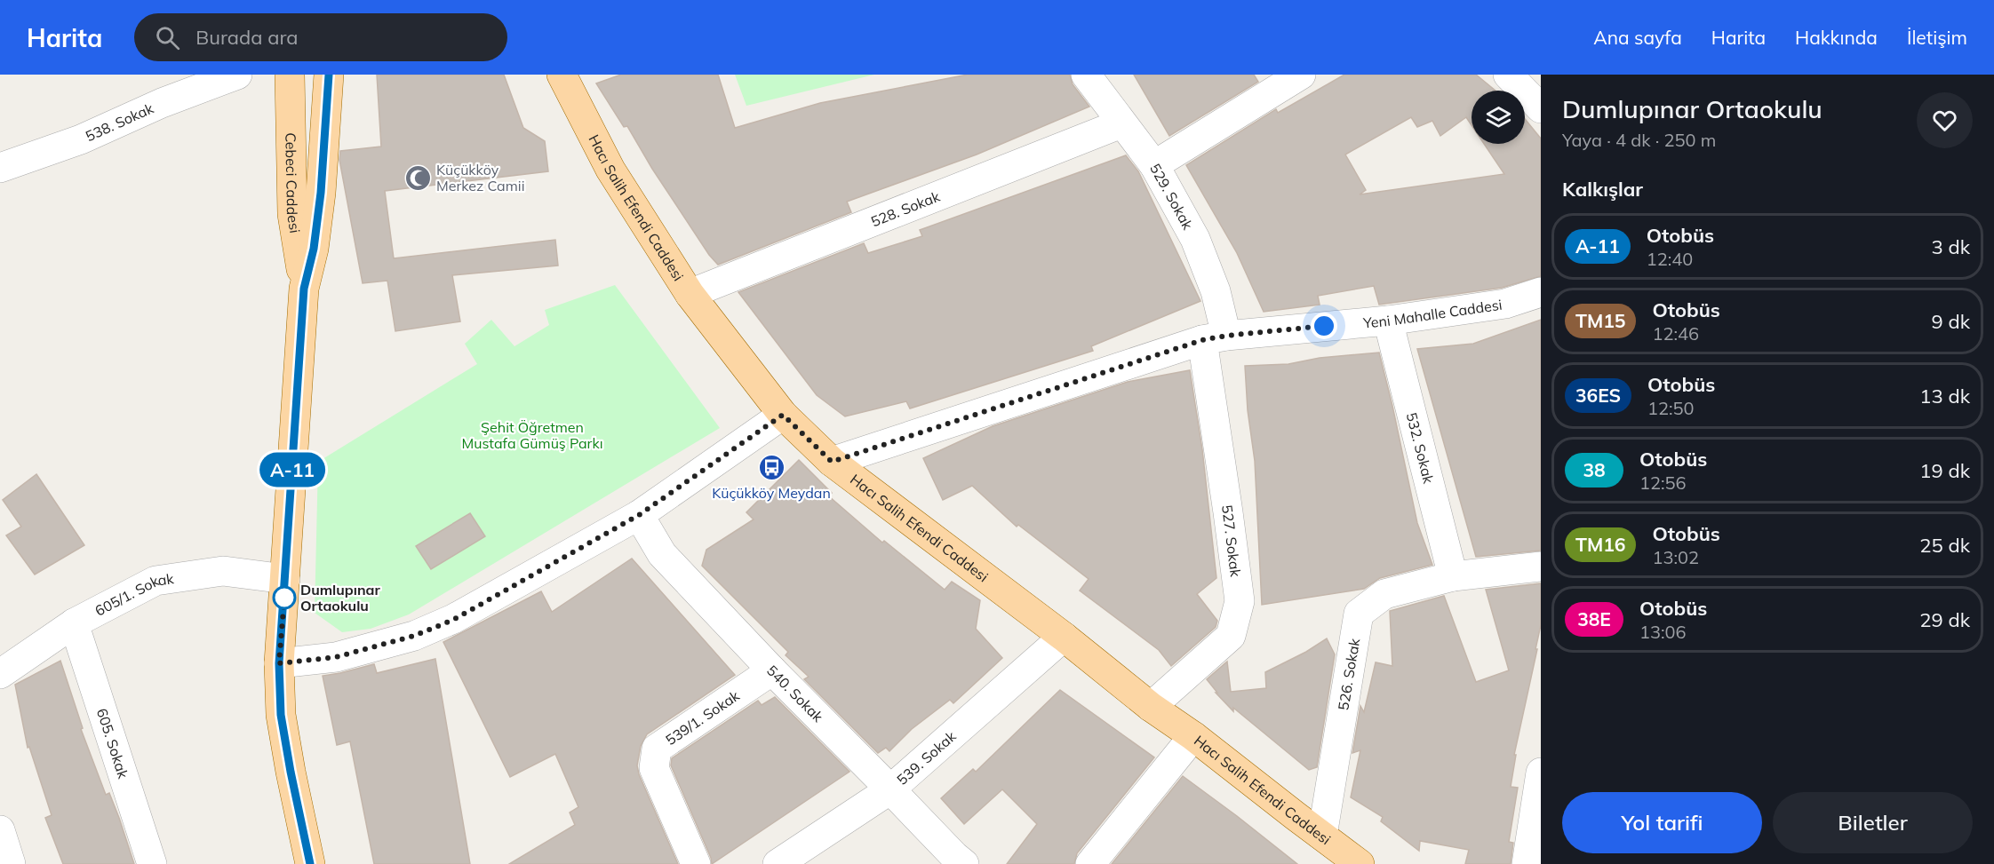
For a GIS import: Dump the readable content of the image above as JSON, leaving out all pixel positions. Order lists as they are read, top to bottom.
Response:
{
  "streets": {
    "main road": ["Cebeci Caddesi", "Hacı Salih Efendi Caddesi"],
    "street": [
      "538. Sokak",
      "529. Sokak",
      "528. Sokak",
      "Yeni Mahalle Caddesi",
      "532. Sokak",
      "527. Sokak",
      "605/1. Sokak",
      "526. Sokak",
      "540. Sokak",
      "539/1. Sokak",
      "605. Sokak",
      "539. Sokak"
    ]
  },
  "crossings": [
    ["Cebeci Caddesi", "605/1. Sokak"],
    ["529. Sokak", "528. Sokak"],
    ["529. Sokak", "Yeni Mahalle Caddesi"],
    ["529. Sokak", "527. Sokak"],
    ["Hacı Salih Efendi Caddesi", "528. Sokak"],
    ["Hacı Salih Efendi Caddesi", "Yeni Mahalle Caddesi"],
    ["Hacı Salih Efendi Caddesi", "527. Sokak"],
    ["Hacı Salih Efendi Caddesi", "526. Sokak"],
    ["Hacı Salih Efendi Caddesi", "539. Sokak"],
    ["Yeni Mahalle Caddesi", "532. Sokak"],
    ["Yeni Mahalle Caddesi", "527. Sokak"],
    ["532. Sokak", "526. Sokak"],
    ["605/1. Sokak", "605. Sokak"],
    ["540. Sokak", "539/1. Sokak"],
    ["540. Sokak", "539. Sokak"]
  ],
  "parks": ["Şehit Öğretmen Mustafa Gümüş Parkı"],
  "places": {
    "mosque": ["Küçükköy Merkez Camii"],
    "bus stop": ["Küçükköy Meydan"],
    "other": ["Dumlupınar Ortaokulu"]
  },
  "lines": ["bus line A-11"],
  "page": {
    "header": "Harita",
    "search": "Burada ara",
    "nav": [
      "Ana sayfa",
      "Harita",
      "Hakkında",
      "İletişim"
    ],
    "on_map": "A-11",
    "heading": [
      ["Dumlupınar Ortaokulu", "Yaya · 4 dk · 250 m"],
      "Kalkışlar"
    ],
    "list": [
      {
        "mark": "A-11",
        "name": "Otobüs",
        "note": "12:40",
        "value": "3 dk"
      },
      {
        "mark": "TM15",
        "name": "Otobüs",
        "note": "12:46",
        "value": "9 dk"
      },
      {
        "mark": "36ES",
        "name": "Otobüs",
        "note": "12:50",
        "value": "13 dk"
      },
      {
        "mark": "38",
        "name": "Otobüs",
        "note": "12:56",
        "value": "19 dk"
      },
      {
        "mark": "TM16",
        "name": "Otobüs",
        "note": "13:02",
        "value": "25 dk"
      },
      {
        "mark": "38E",
        "name": "Otobüs",
        "note": "13:06",
        "value": "29 dk"
      }
    ],
    "buttons": ["Yol tarifi", "Biletler"]
  }
}
